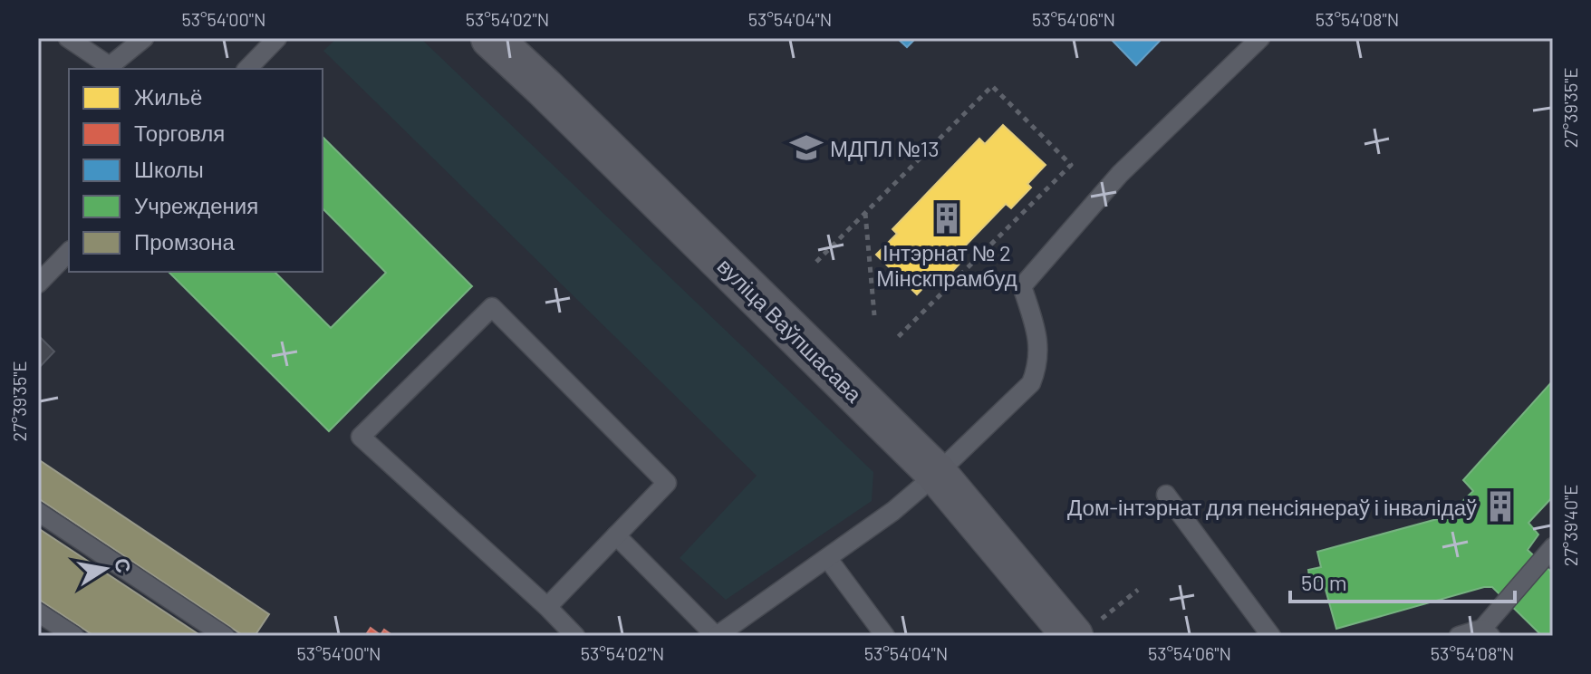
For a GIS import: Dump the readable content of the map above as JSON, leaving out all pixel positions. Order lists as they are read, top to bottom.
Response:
{
  "streets": {
    "main road": ["вуліца Ваўпшасава"]
  },
  "places": {
    "school or university": ["МДПЛ №13"],
    "building": ["Інтэрнат № 2 Мінскпрамбуд", "Дом-інтэрнат для пенсіянераў і інвалідаў"]
  },
  "legend": [
    "Жильё",
    "Торговля",
    "Школы",
    "Учреждения",
    "Промзона"
  ],
  "scale_bar": "50 m",
  "north": "right",
  "coordinates": [
    "53°54'00\"N",
    "53°54'02\"N",
    "53°54'04\"N",
    "53°54'06\"N",
    "53°54'08\"N",
    "27°39'35\"E",
    "27°39'40\"E"
  ]
}
